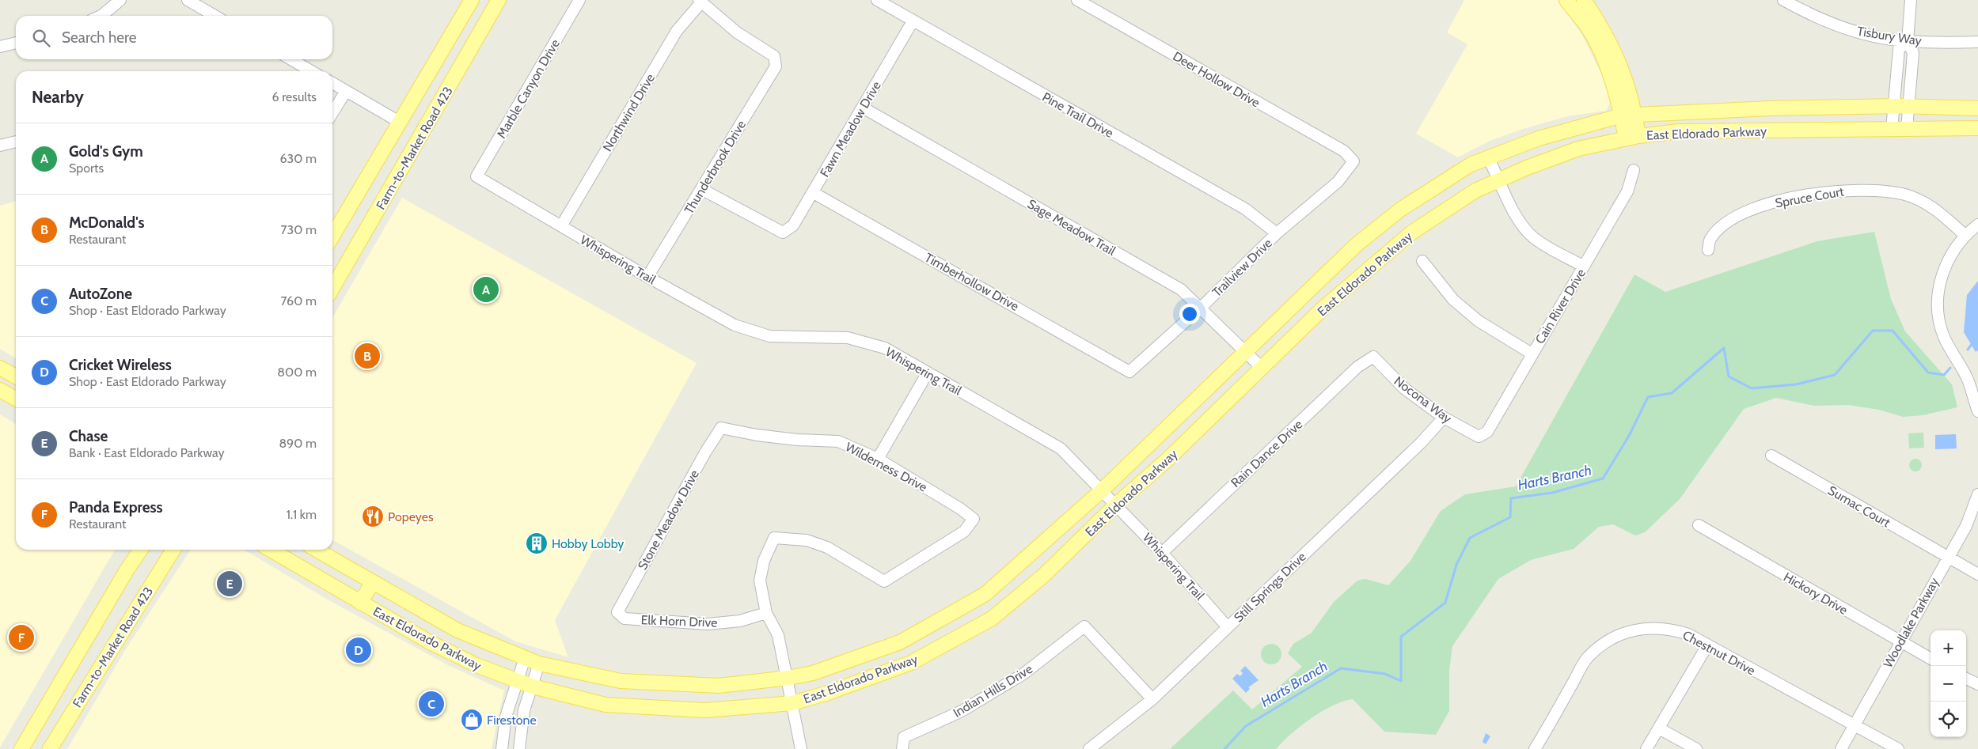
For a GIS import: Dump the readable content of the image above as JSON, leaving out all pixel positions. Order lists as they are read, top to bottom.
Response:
{
  "streets": {
    "main road": ["East Eldorado Parkway", "Farm-to-Market Road 423"],
    "street": [
      "Tisbury Way",
      "Deer Hollow Drive",
      "Marble Canyon Drive",
      "Northwind Drive",
      "Pine Trail Drive",
      "Fawn Meadow Drive",
      "Thunderbrook Drive",
      "Spruce Court",
      "Sage Meadow Trail",
      "Whispering Trail",
      "Trailview Drive",
      "Timberhollow Drive",
      "Cain River Drive",
      "Nocona Way",
      "Rain Dance Drive",
      "Wilderness Drive",
      "Sumac Court",
      "Stone Meadow Drive",
      "Still Springs Drive",
      "Hickory Drive",
      "Elk Horn Drive",
      "Woodlake Parkway",
      "Chestnut Drive",
      "Indian Hills Drive"
    ]
  },
  "crossings": [
    ["Deer Hollow Drive", "Trailview Drive"],
    ["Marble Canyon Drive", "Whispering Trail"],
    ["Northwind Drive", "Thunderbrook Drive"],
    ["Northwind Drive", "Whispering Trail"],
    ["Pine Trail Drive", "Fawn Meadow Drive"],
    ["Pine Trail Drive", "Trailview Drive"],
    ["Fawn Meadow Drive", "Thunderbrook Drive"],
    ["Fawn Meadow Drive", "Sage Meadow Trail"],
    ["Fawn Meadow Drive", "Timberhollow Drive"],
    ["East Eldorado Parkway", "Sage Meadow Trail"],
    ["East Eldorado Parkway", "Whispering Trail"],
    ["Thunderbrook Drive", "Whispering Trail"],
    ["Sage Meadow Trail", "Trailview Drive"],
    ["Whispering Trail", "Rain Dance Drive"],
    ["Whispering Trail", "Still Springs Drive"],
    ["Trailview Drive", "Timberhollow Drive"],
    ["Cain River Drive", "Nocona Way"],
    ["Nocona Way", "Rain Dance Drive"],
    ["Nocona Way", "Still Springs Drive"],
    ["Wilderness Drive", "Stone Meadow Drive"],
    ["Wilderness Drive", "Elk Horn Drive"],
    ["Sumac Court", "Woodlake Parkway"],
    ["Stone Meadow Drive", "Elk Horn Drive"],
    ["Still Springs Drive", "Indian Hills Drive"],
    ["Hickory Drive", "Woodlake Parkway"],
    ["Woodlake Parkway", "Chestnut Drive"]
  ],
  "water": ["Harts Branch"],
  "places": {
    "restaurant": ["Popeyes"],
    "building": ["Hobby Lobby"],
    "shop": ["Firestone"]
  },
  "page": {
    "search": "Search here",
    "heading": ["Nearby", "6 results"],
    "list": [
      {
        "mark": "A",
        "name": "Gold's Gym",
        "note": "Sports",
        "value": "630 m"
      },
      {
        "mark": "B",
        "name": "McDonald's",
        "note": "Restaurant",
        "value": "730 m"
      },
      {
        "mark": "C",
        "name": "AutoZone",
        "note": "Shop · East Eldorado Parkway",
        "value": "760 m"
      },
      {
        "mark": "D",
        "name": "Cricket Wireless",
        "note": "Shop · East Eldorado Parkway",
        "value": "800 m"
      },
      {
        "mark": "E",
        "name": "Chase",
        "note": "Bank · East Eldorado Parkway",
        "value": "890 m"
      },
      {
        "mark": "F",
        "name": "Panda Express",
        "note": "Restaurant",
        "value": "1.1 km"
      }
    ],
    "pins": [
      "A",
      "B",
      "E",
      "F",
      "D",
      "C"
    ],
    "map_buttons": ["+", "−"]
  }
}
